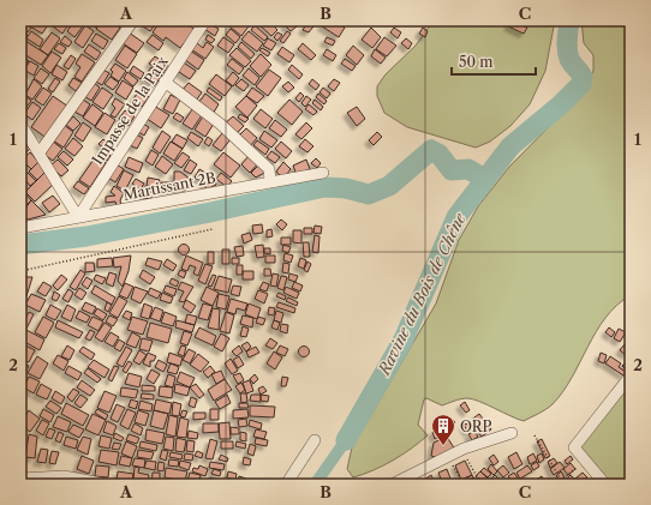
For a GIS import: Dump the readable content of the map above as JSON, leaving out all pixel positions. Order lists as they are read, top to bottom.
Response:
{
  "streets": {
    "street": ["Impasse de la Paix", "Martissant 2B"]
  },
  "crossings": [
    ["Impasse de la Paix", "Martissant 2B"]
  ],
  "water": ["Ravine du Bois de Chêne"],
  "places": {
    "building": ["ORP"]
  },
  "scale_bar": "50 m",
  "grid": {
    "columns": ["A", "B", "C"],
    "rows": ["1", "2"]
  }
}
